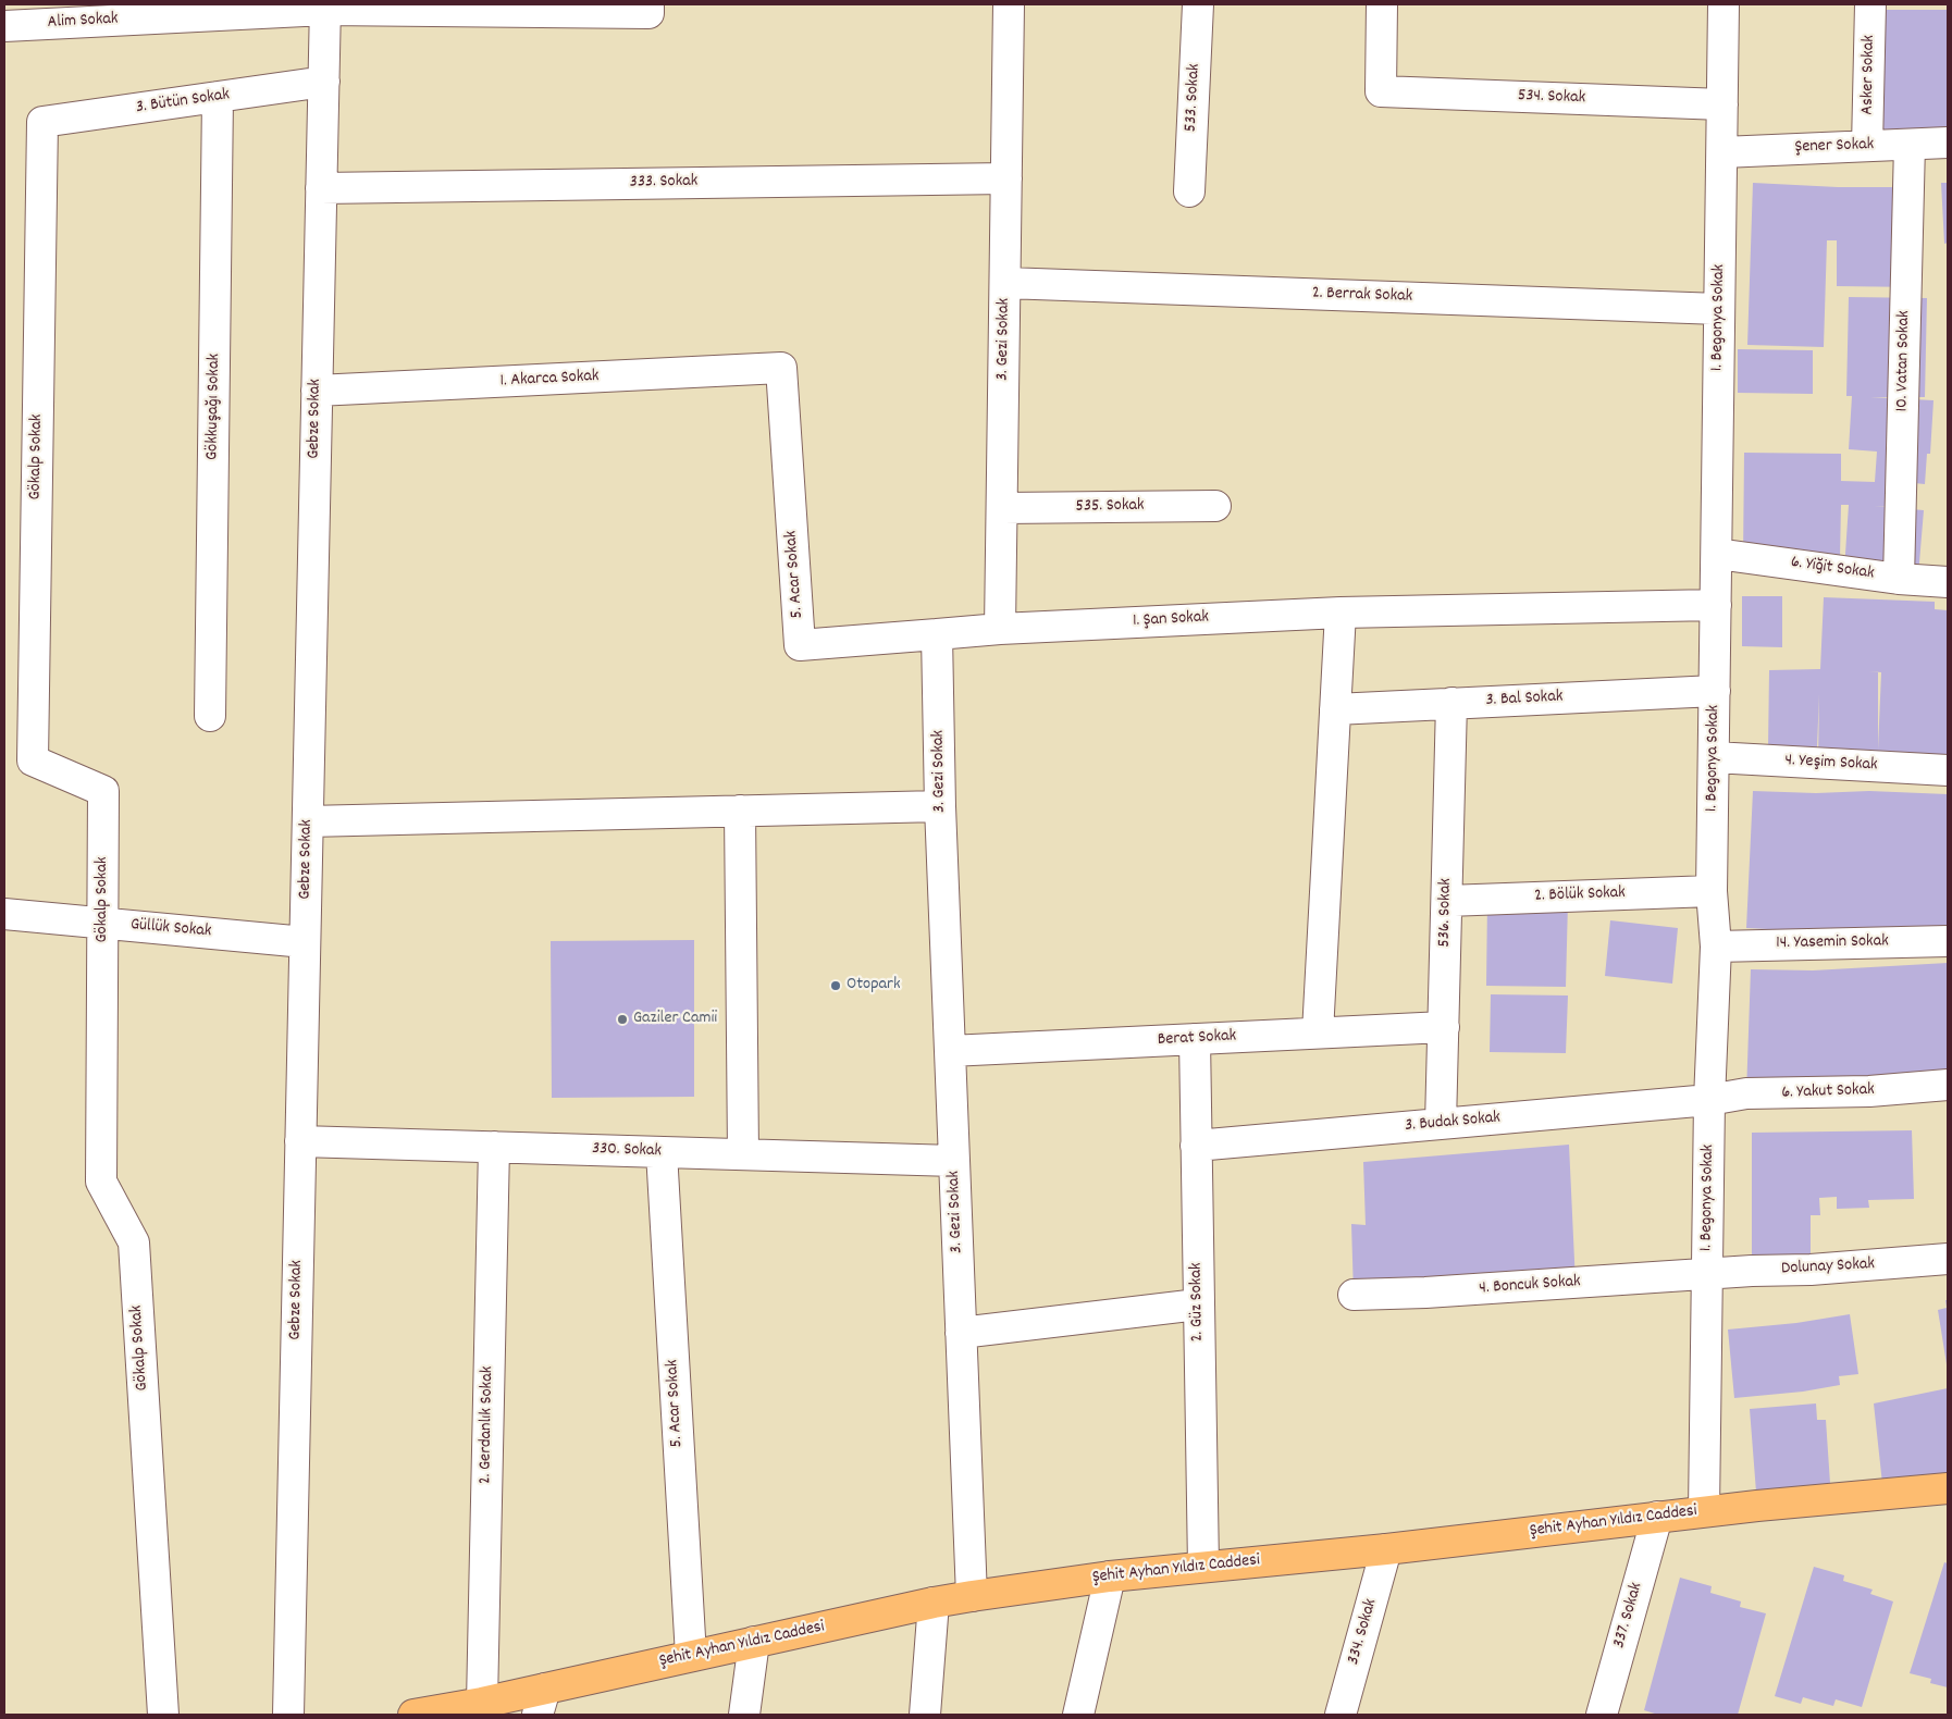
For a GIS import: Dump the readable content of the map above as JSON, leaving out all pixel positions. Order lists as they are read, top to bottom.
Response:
{
  "streets": {
    "main road": ["Şehit Ayhan Yıldız Caddesi"],
    "street": [
      "Alim Sokak",
      "Asker Sokak",
      "533. Sokak",
      "534. Sokak",
      "3. Bütün Sokak",
      "Şener Sokak",
      "333. Sokak",
      "2. Berrak Sokak",
      "1. Begonya Sokak",
      "3. Gezi Sokak",
      "10. Vatan Sokak",
      "1. Akarca Sokak",
      "Gökkuşağı Sokak",
      "Gebze Sokak",
      "Gökalp Sokak",
      "535. Sokak",
      "6. Yiğit Sokak",
      "5. Acar Sokak",
      "1. Şan Sokak",
      "3. Bal Sokak",
      "4. Yeşim Sokak",
      "2. Bölük Sokak",
      "536. Sokak",
      "Güllük Sokak",
      "14. Yasemin Sokak",
      "Berat Sokak",
      "6. Yakut Sokak",
      "3. Budak Sokak",
      "330. Sokak",
      "Dolunay Sokak",
      "4. Boncuk Sokak",
      "2. Güz Sokak",
      "2. Gerdanlık Sokak",
      "337. Sokak",
      "334. Sokak"
    ]
  },
  "crossings": [
    ["Alim Sokak", "Gebze Sokak"],
    ["Asker Sokak", "Şener Sokak"],
    ["534. Sokak", "1. Begonya Sokak"],
    ["3. Bütün Sokak", "Gökkuşağı Sokak"],
    ["3. Bütün Sokak", "Gebze Sokak"],
    ["3. Bütün Sokak", "Gökalp Sokak"],
    ["Şener Sokak", "1. Begonya Sokak"],
    ["Şener Sokak", "10. Vatan Sokak"],
    ["333. Sokak", "3. Gezi Sokak"],
    ["333. Sokak", "Gebze Sokak"],
    ["2. Berrak Sokak", "1. Begonya Sokak"],
    ["2. Berrak Sokak", "3. Gezi Sokak"],
    ["1. Begonya Sokak", "6. Yiğit Sokak"],
    ["1. Begonya Sokak", "1. Şan Sokak"],
    ["1. Begonya Sokak", "3. Bal Sokak"],
    ["1. Begonya Sokak", "4. Yeşim Sokak"],
    ["1. Begonya Sokak", "2. Bölük Sokak"],
    ["1. Begonya Sokak", "14. Yasemin Sokak"],
    ["1. Begonya Sokak", "6. Yakut Sokak"],
    ["1. Begonya Sokak", "3. Budak Sokak"],
    ["1. Begonya Sokak", "Dolunay Sokak"],
    ["1. Begonya Sokak", "4. Boncuk Sokak"],
    ["1. Begonya Sokak", "Şehit Ayhan Yıldız Caddesi"],
    ["3. Gezi Sokak", "535. Sokak"],
    ["3. Gezi Sokak", "5. Acar Sokak"],
    ["3. Gezi Sokak", "1. Şan Sokak"],
    ["3. Gezi Sokak", "Berat Sokak"],
    ["3. Gezi Sokak", "330. Sokak"],
    ["3. Gezi Sokak", "Şehit Ayhan Yıldız Caddesi"],
    ["10. Vatan Sokak", "6. Yiğit Sokak"],
    ["1. Akarca Sokak", "Gebze Sokak"],
    ["1. Akarca Sokak", "5. Acar Sokak"],
    ["Gebze Sokak", "Güllük Sokak"],
    ["Gebze Sokak", "330. Sokak"],
    ["Gökalp Sokak", "Güllük Sokak"],
    ["5. Acar Sokak", "330. Sokak"],
    ["5. Acar Sokak", "Şehit Ayhan Yıldız Caddesi"],
    ["3. Bal Sokak", "536. Sokak"],
    ["2. Bölük Sokak", "536. Sokak"],
    ["536. Sokak", "Berat Sokak"],
    ["536. Sokak", "3. Budak Sokak"],
    ["Berat Sokak", "2. Güz Sokak"],
    ["6. Yakut Sokak", "3. Budak Sokak"],
    ["3. Budak Sokak", "2. Güz Sokak"],
    ["330. Sokak", "2. Gerdanlık Sokak"],
    ["Dolunay Sokak", "4. Boncuk Sokak"],
    ["2. Güz Sokak", "Şehit Ayhan Yıldız Caddesi"],
    ["2. Gerdanlık Sokak", "Şehit Ayhan Yıldız Caddesi"],
    ["Şehit Ayhan Yıldız Caddesi", "337. Sokak"],
    ["Şehit Ayhan Yıldız Caddesi", "334. Sokak"]
  ],
  "places": ["Otopark", "Gaziler Camii"]
}
